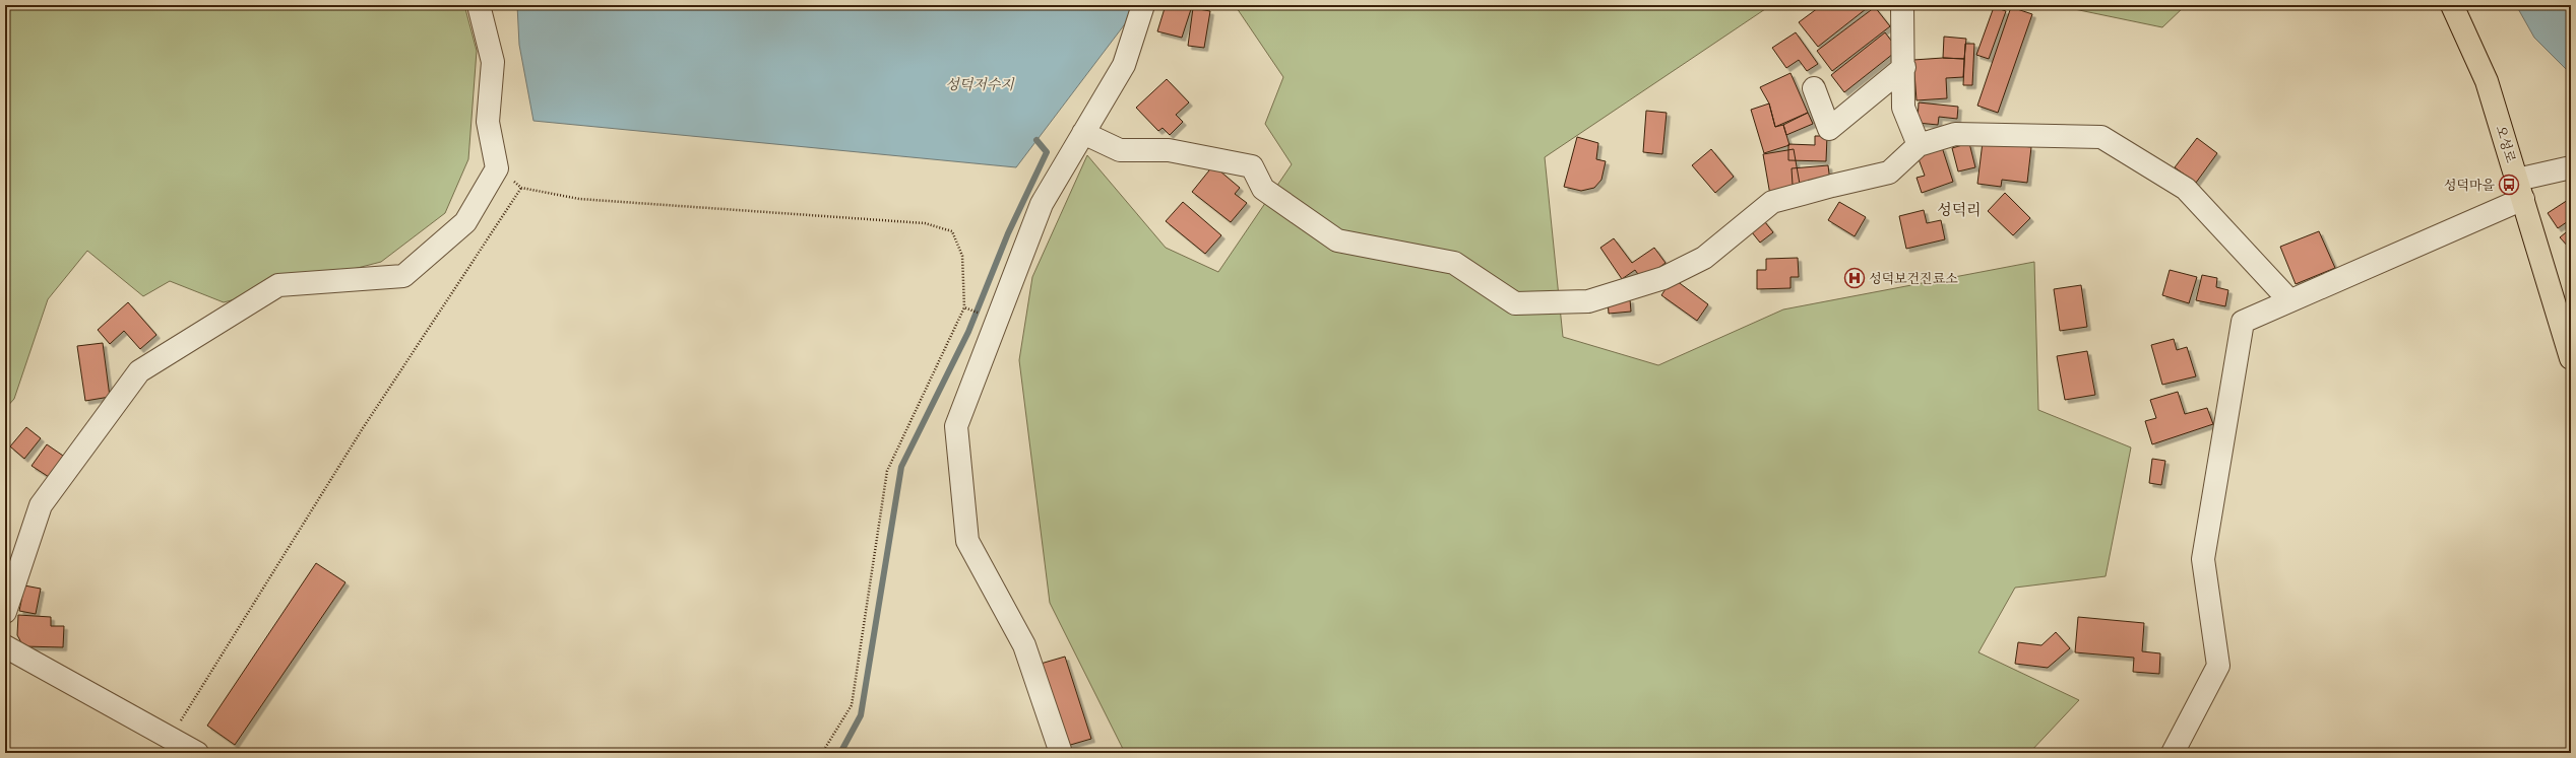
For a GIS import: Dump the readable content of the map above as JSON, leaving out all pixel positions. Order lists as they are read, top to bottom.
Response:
{
  "streets": {
    "main road": ["오성로"]
  },
  "districts": ["성덕리"],
  "water": ["성덕저수지"],
  "places": {
    "bus stop": ["성덕마을"],
    "hospital": ["성덕보건진료소"]
  }
}
